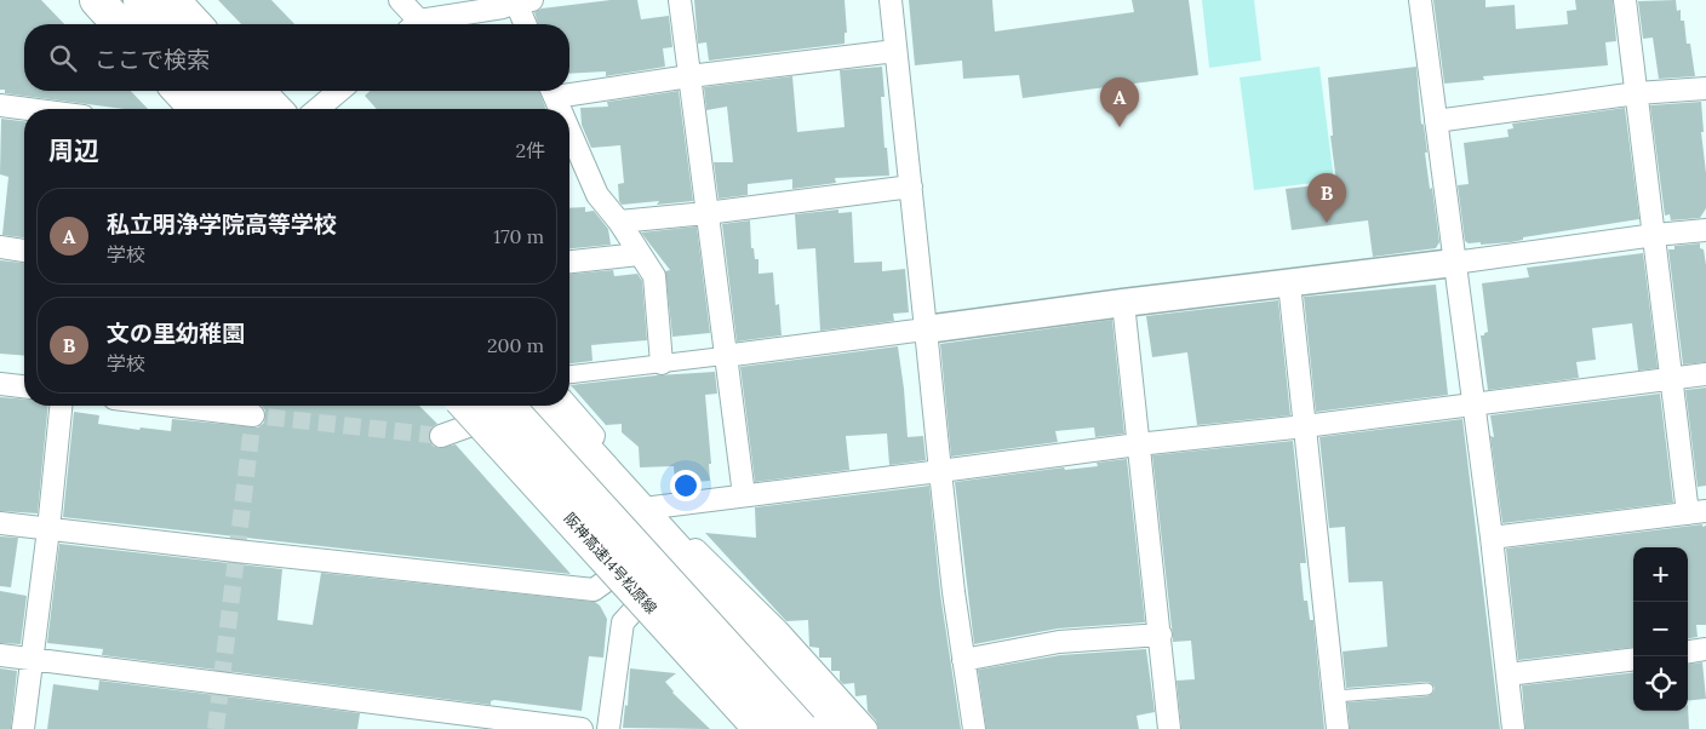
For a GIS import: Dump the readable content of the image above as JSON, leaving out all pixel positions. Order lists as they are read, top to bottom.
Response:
{
  "streets": {
    "highway": ["阪神高速14号松原線"]
  },
  "page": {
    "search": "ここで検索",
    "pins": ["A", "B"],
    "heading": ["周辺", "2件"],
    "list": [
      {
        "mark": "A",
        "name": "私立明浄学院高等学校",
        "note": "学校",
        "value": "170 m"
      },
      {
        "mark": "B",
        "name": "文の里幼稚園",
        "note": "学校",
        "value": "200 m"
      }
    ],
    "map_buttons": ["+", "−"]
  }
}
